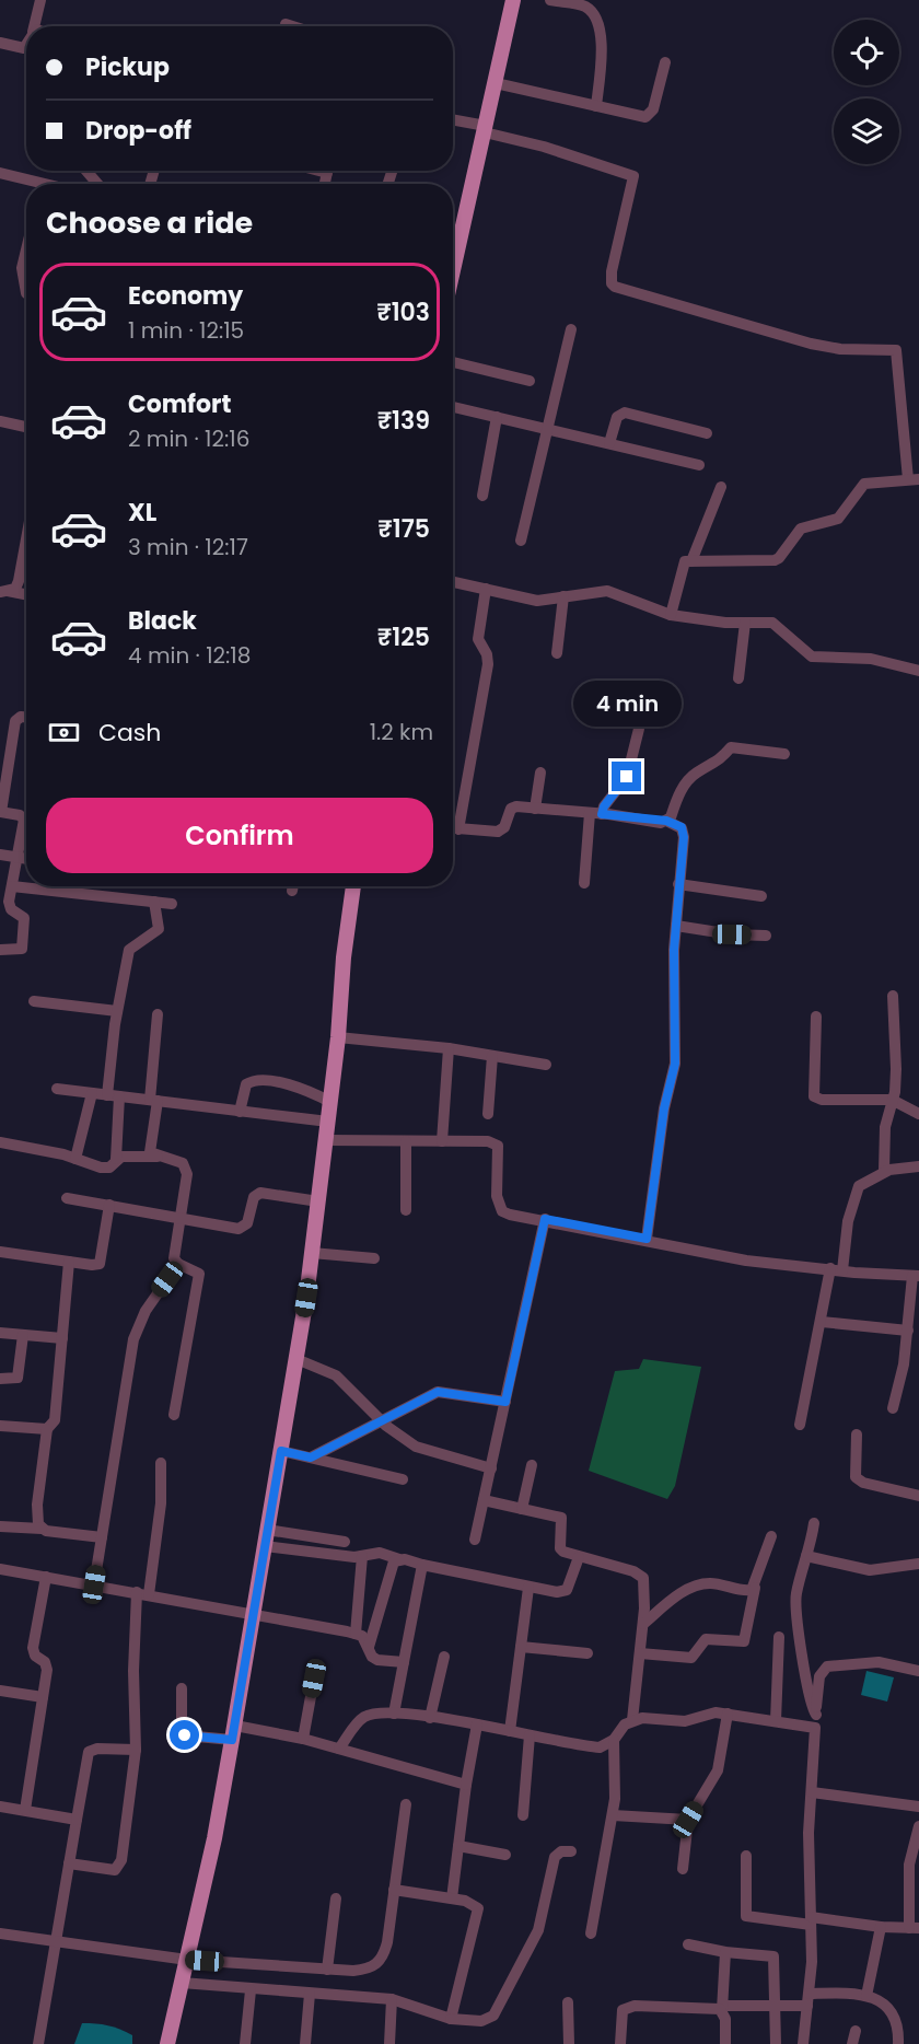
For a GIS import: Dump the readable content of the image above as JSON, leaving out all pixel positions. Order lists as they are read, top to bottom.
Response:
{
  "page": {
    "banner": ["Pickup", "Drop-off"],
    "heading": "Choose a ride",
    "list": [
      {
        "name": "Economy",
        "note": "1 min · 12:15",
        "value": "₹103"
      },
      {
        "name": "Comfort",
        "note": "2 min · 12:16",
        "value": "₹139"
      },
      {
        "name": "XL",
        "note": "3 min · 12:17",
        "value": "₹175"
      },
      {
        "name": "Black",
        "note": "4 min · 12:18",
        "value": "₹125"
      }
    ],
    "bubble": "4 min",
    "pay": ["Cash", "1.2 km"],
    "buttons": "Confirm"
  }
}
